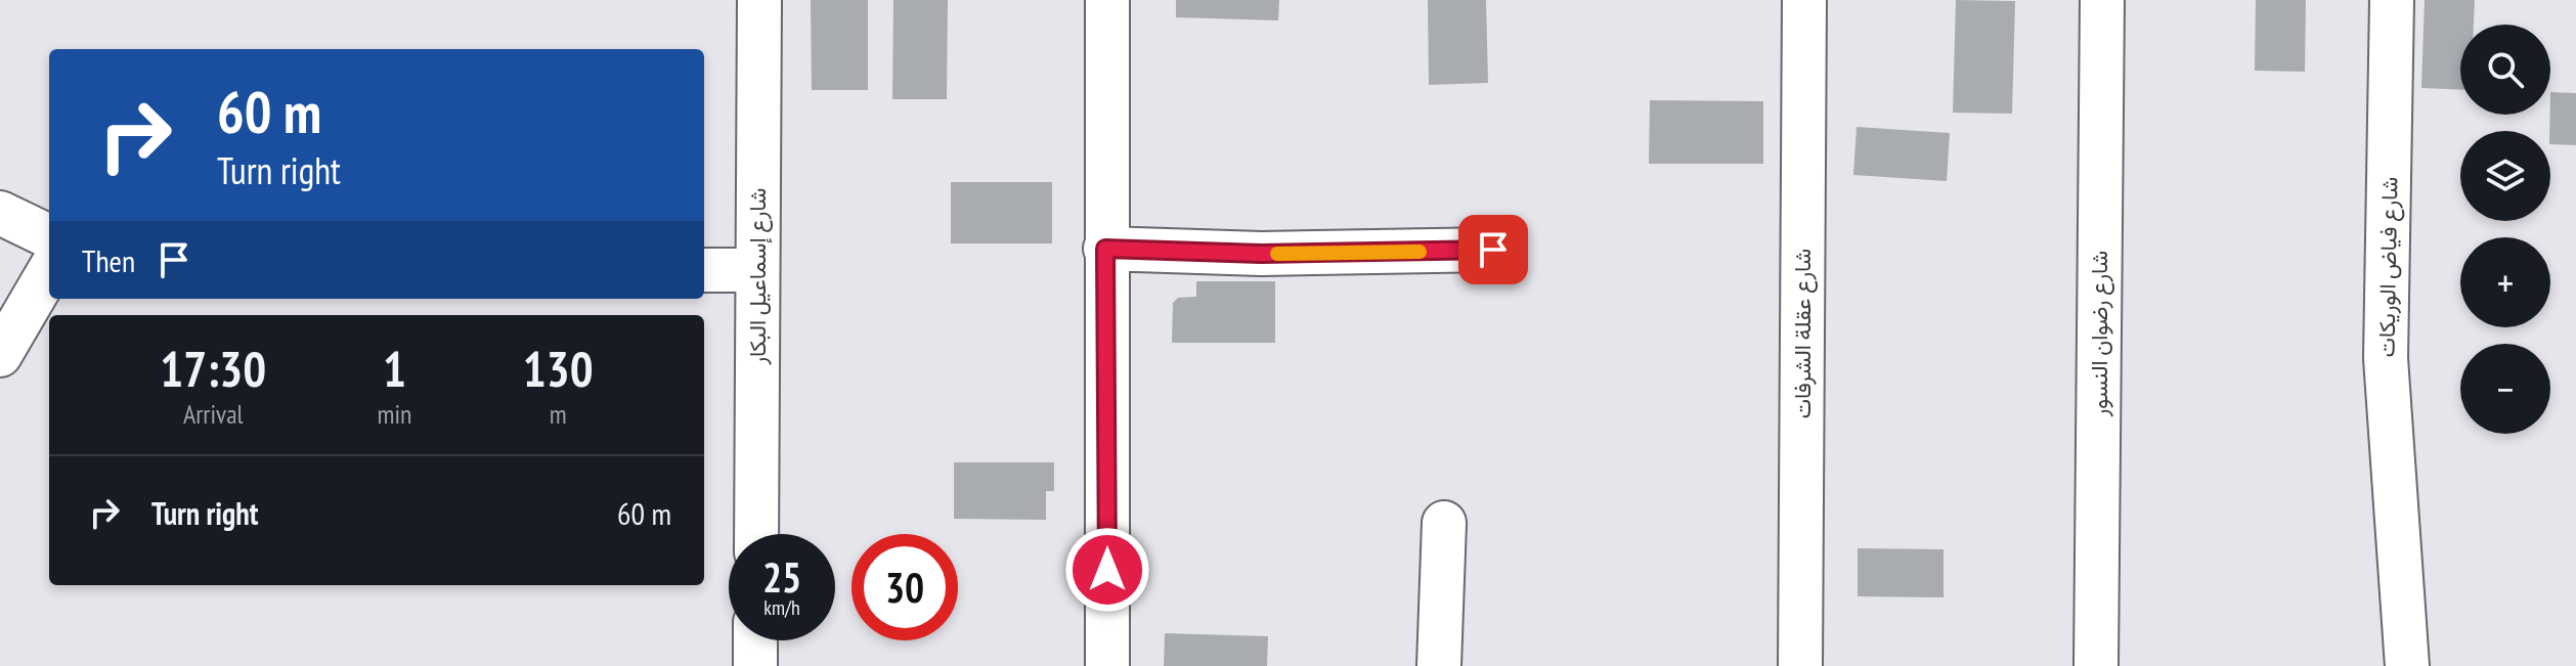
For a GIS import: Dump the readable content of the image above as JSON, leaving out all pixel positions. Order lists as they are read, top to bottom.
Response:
{
  "streets": {
    "street": [
      "شارع فياض الوريكات",
      "شارع إسماعيل البكار",
      "شارع عقلة الشرفات",
      "شارع رضوان النسور"
    ]
  },
  "page": {
    "map_buttons": ["+", "−"],
    "turn": ["60 m", "Turn right"],
    "then": "Then",
    "eta": [
      "17:30",
      "Arrival",
      "1",
      "min",
      "130",
      "m"
    ],
    "list": [
      {
        "name": "Turn right",
        "value": "60 m"
      }
    ],
    "speed": "25 km/h",
    "limit": "30"
  }
}
